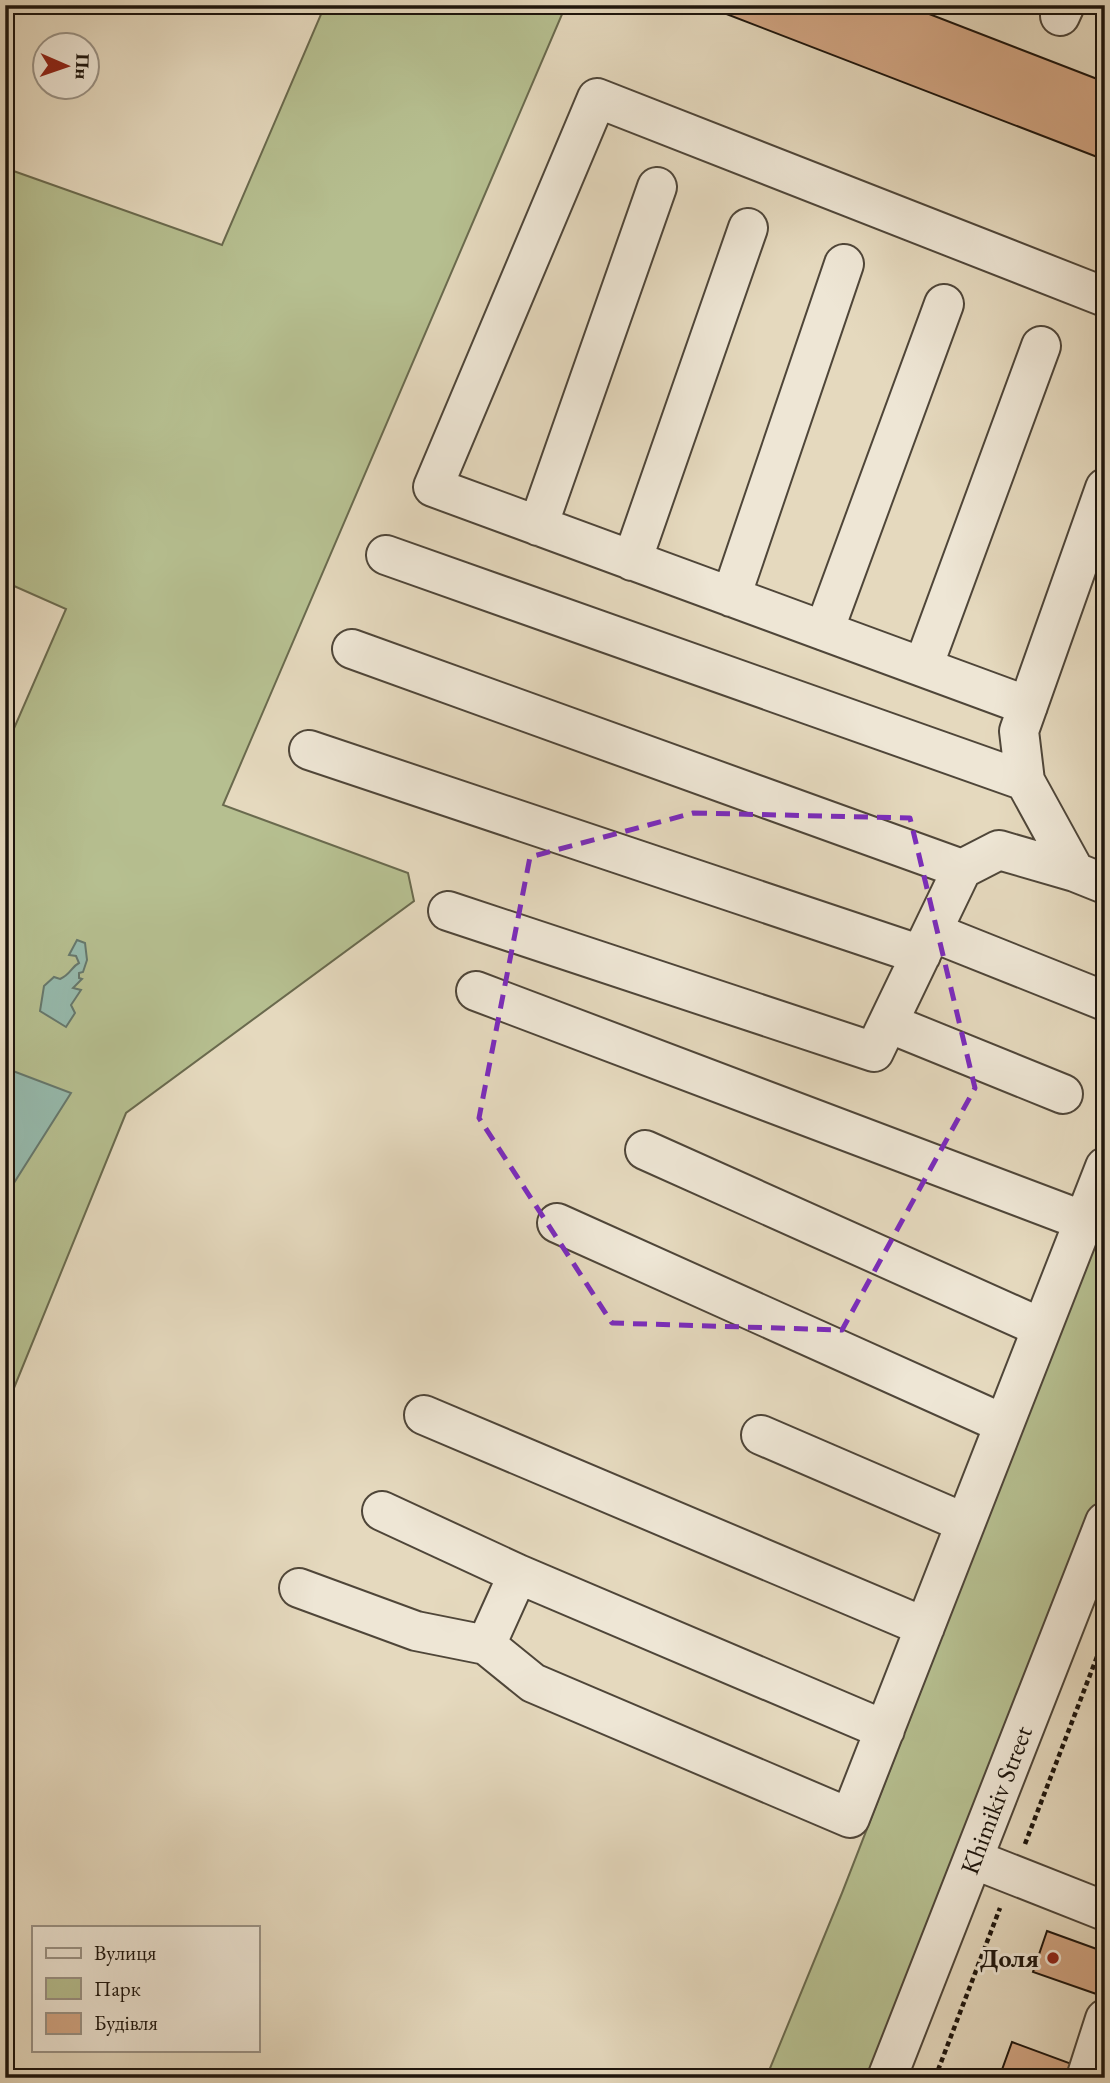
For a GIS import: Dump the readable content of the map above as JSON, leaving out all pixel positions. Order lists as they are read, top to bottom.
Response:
{
  "streets": {
    "street": ["Khimikiv Street"]
  },
  "places": ["Доля"],
  "legend": ["Вулиця", "Парк", "Будівля"],
  "north": "right"
}
